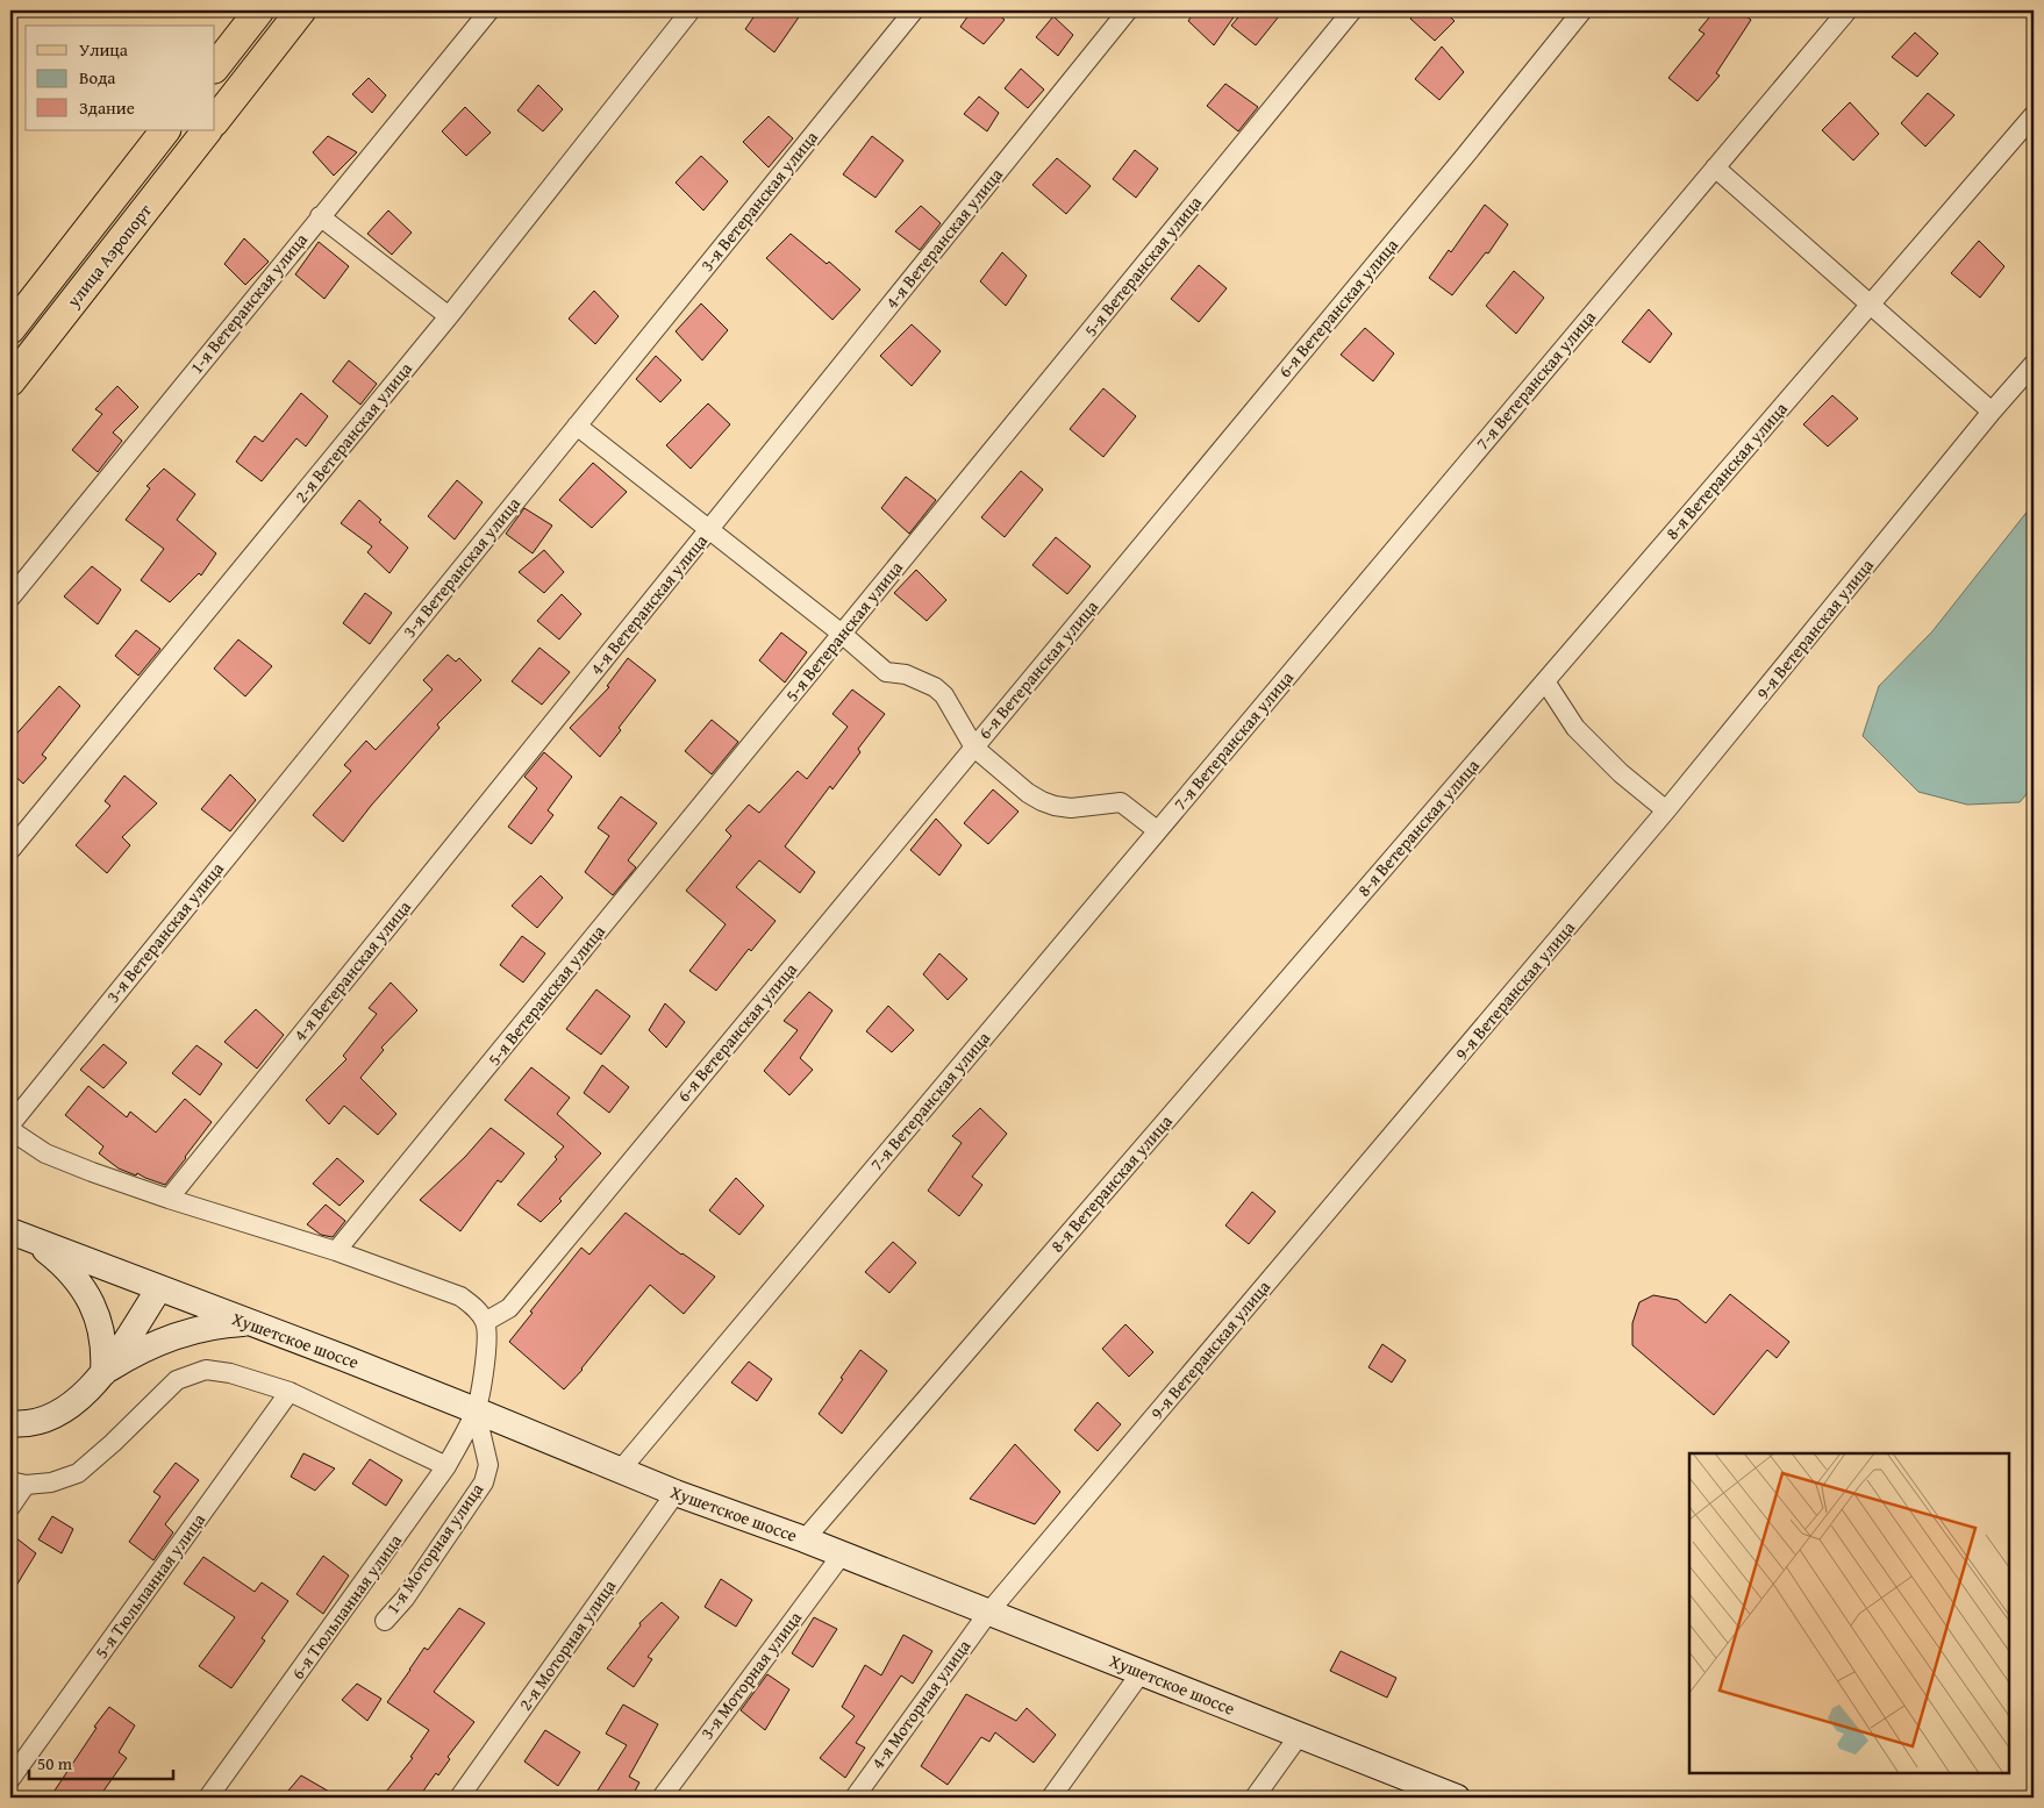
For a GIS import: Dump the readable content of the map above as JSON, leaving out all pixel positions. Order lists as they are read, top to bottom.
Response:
{
  "streets": {
    "main road": ["улица Аэропорт", "Хушетское шоссе"],
    "street": [
      "3-я Ветеранская улица",
      "4-я Ветеранская улица",
      "5-я Ветеранская улица",
      "1-я Ветеранская улица",
      "6-я Ветеранская улица",
      "7-я Ветеранская улица",
      "2-я Ветеранская улица",
      "8-я Ветеранская улица",
      "9-я Ветеранская улица",
      "1-я Моторная улица",
      "5-я Тюльпанная улица",
      "6-я Тюльпанная улица",
      "2-я Моторная улица",
      "3-я Моторная улица",
      "4-я Моторная улица"
    ]
  },
  "crossings": [
    ["7-я Ветеранская улица", "Хушетское шоссе"],
    ["8-я Ветеранская улица", "Хушетское шоссе"],
    ["9-я Ветеранская улица", "Хушетское шоссе"],
    ["9-я Ветеранская улица", "4-я Моторная улица"],
    ["Хушетское шоссе", "1-я Моторная улица"],
    ["Хушетское шоссе", "6-я Тюльпанная улица"],
    ["Хушетское шоссе", "2-я Моторная улица"],
    ["Хушетское шоссе", "3-я Моторная улица"],
    ["Хушетское шоссе", "4-я Моторная улица"],
    ["1-я Моторная улица", "6-я Тюльпанная улица"]
  ],
  "legend": ["Улица", "Вода", "Здание"],
  "scale_bar": "50 m"
}
